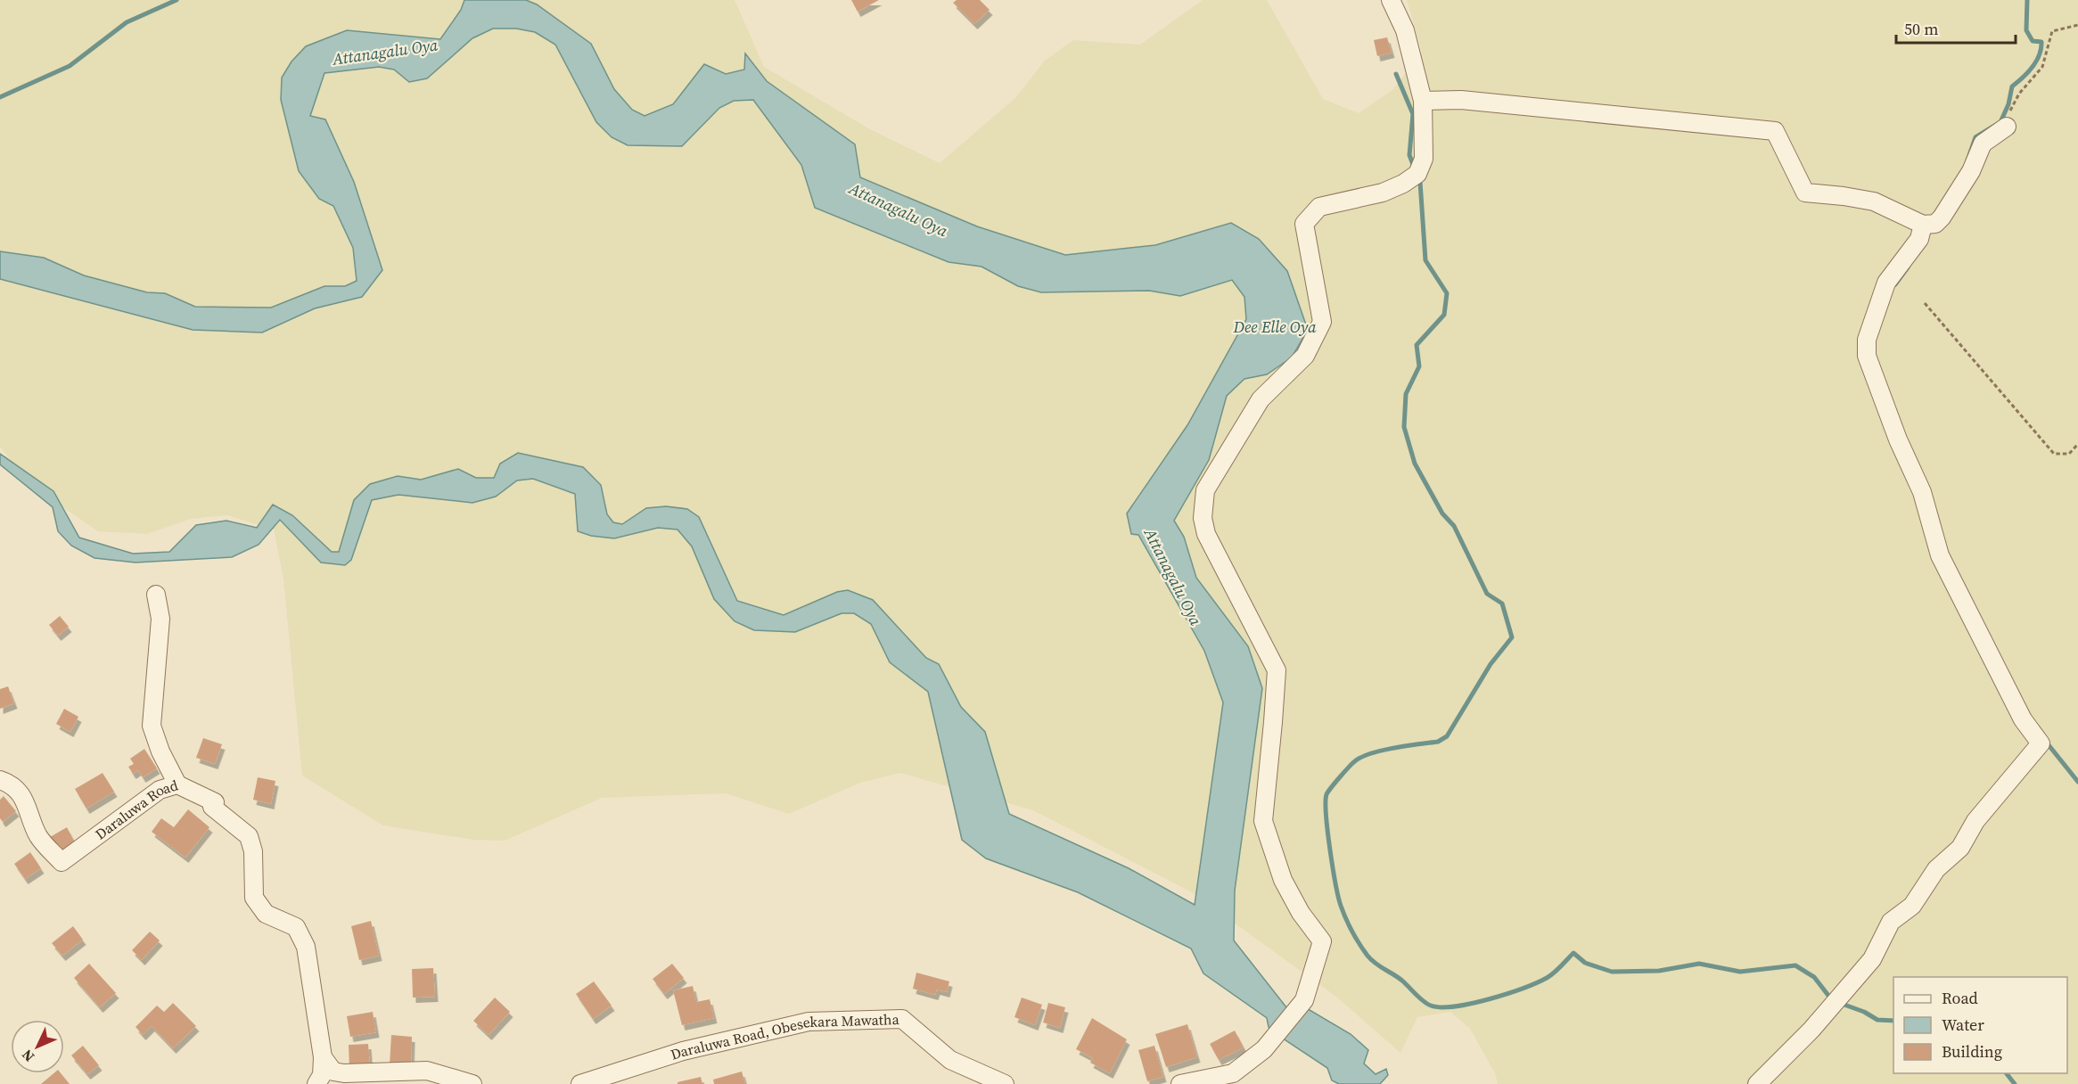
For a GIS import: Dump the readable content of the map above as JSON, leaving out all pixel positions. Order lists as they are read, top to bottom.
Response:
{
  "streets": {
    "street": ["Daraluwa Road", "Daraluwa Road, Obesekara Mawatha"]
  },
  "water": ["Attanagalu Oya", "Dee Elle Oya"],
  "legend": ["Road", "Water", "Building"],
  "scale_bar": "50 m",
  "north": "bottom left"
}
